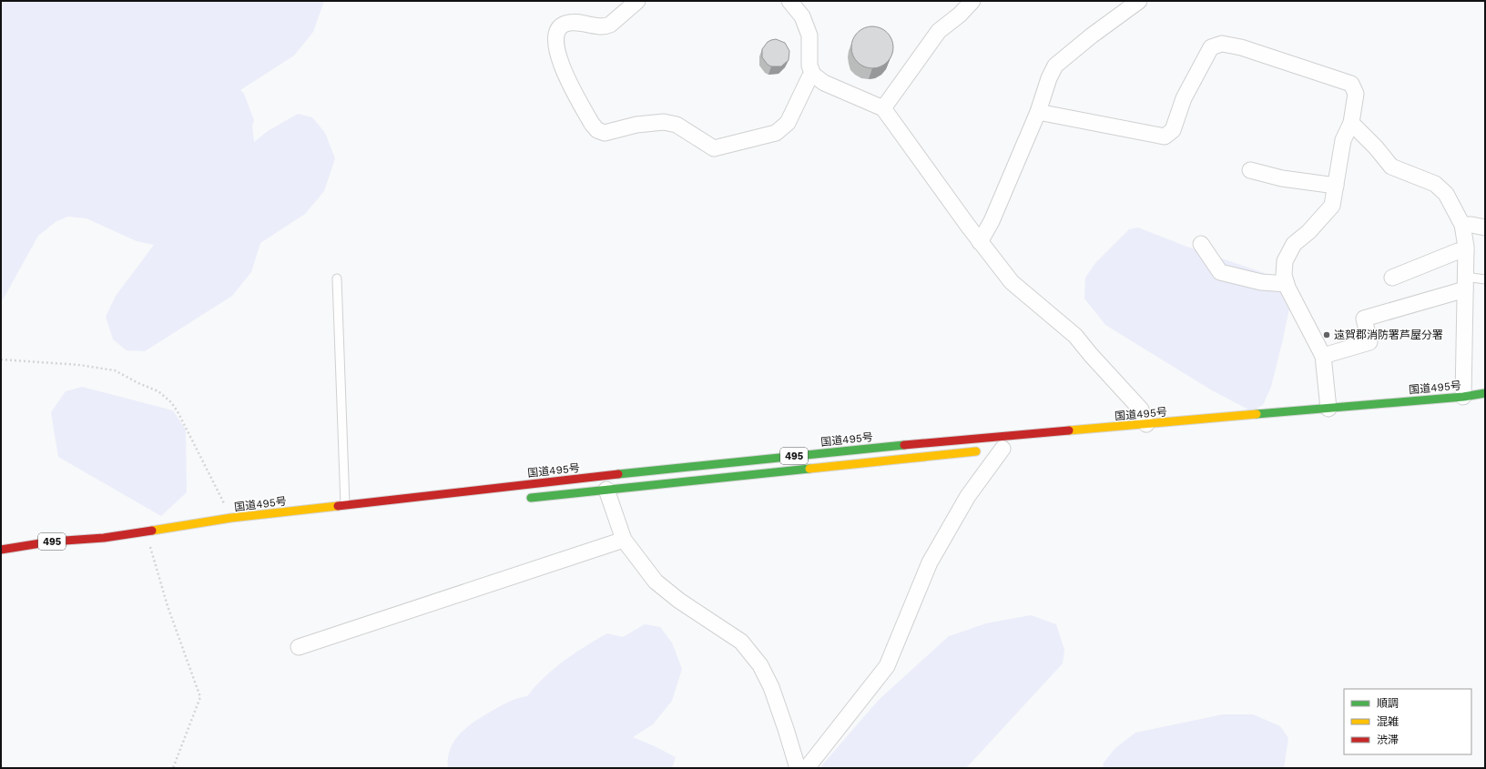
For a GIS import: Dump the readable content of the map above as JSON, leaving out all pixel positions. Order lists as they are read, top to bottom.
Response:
{
  "streets": {
    "highway": ["国道495号", "495"]
  },
  "places": ["遠賀郡消防署芦屋分署"],
  "legend": ["順調", "混雑", "渋滞"]
}
